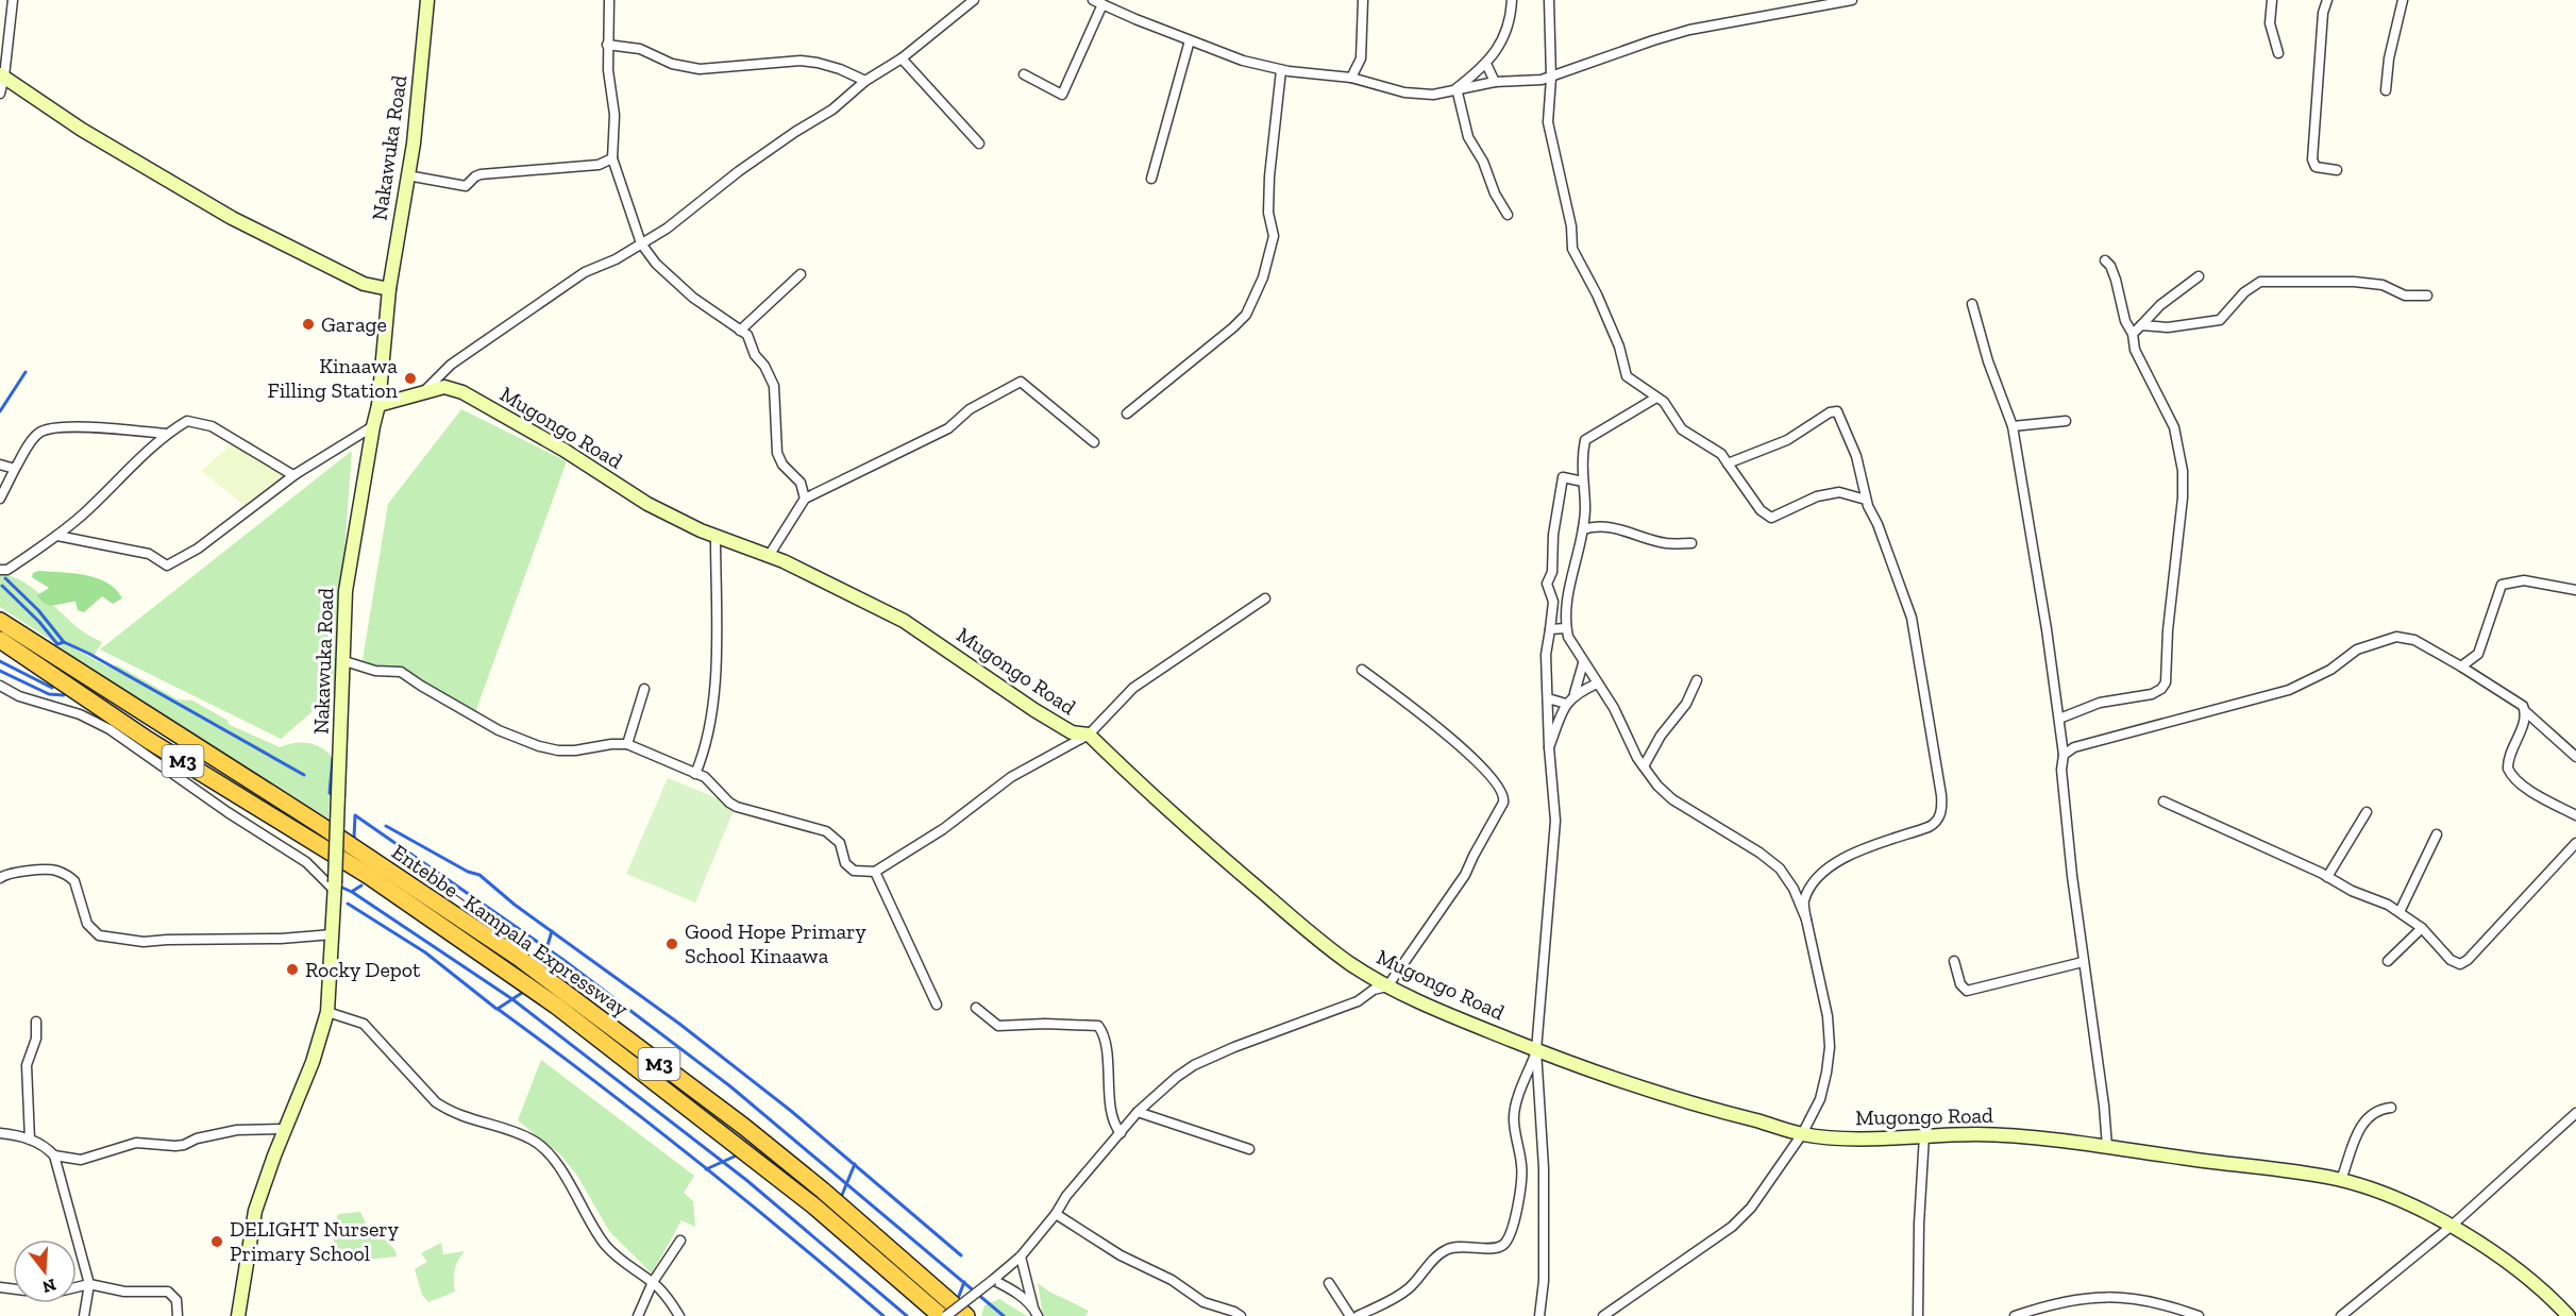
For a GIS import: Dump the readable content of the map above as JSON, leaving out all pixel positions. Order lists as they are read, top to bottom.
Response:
{
  "streets": {
    "highway": ["M3", "Entebbe–Kampala Expressway"],
    "street": ["Nakawuka Road", "Mugongo Road"]
  },
  "crossings": [
    ["Nakawuka Road", "Mugongo Road"]
  ],
  "places": [
    "Garage",
    "Kinaawa Filling Station",
    "Good Hope Primary School Kinaawa",
    "Rocky Depot",
    "DELIGHT Nursery Primary School"
  ],
  "north": "bottom"
}
